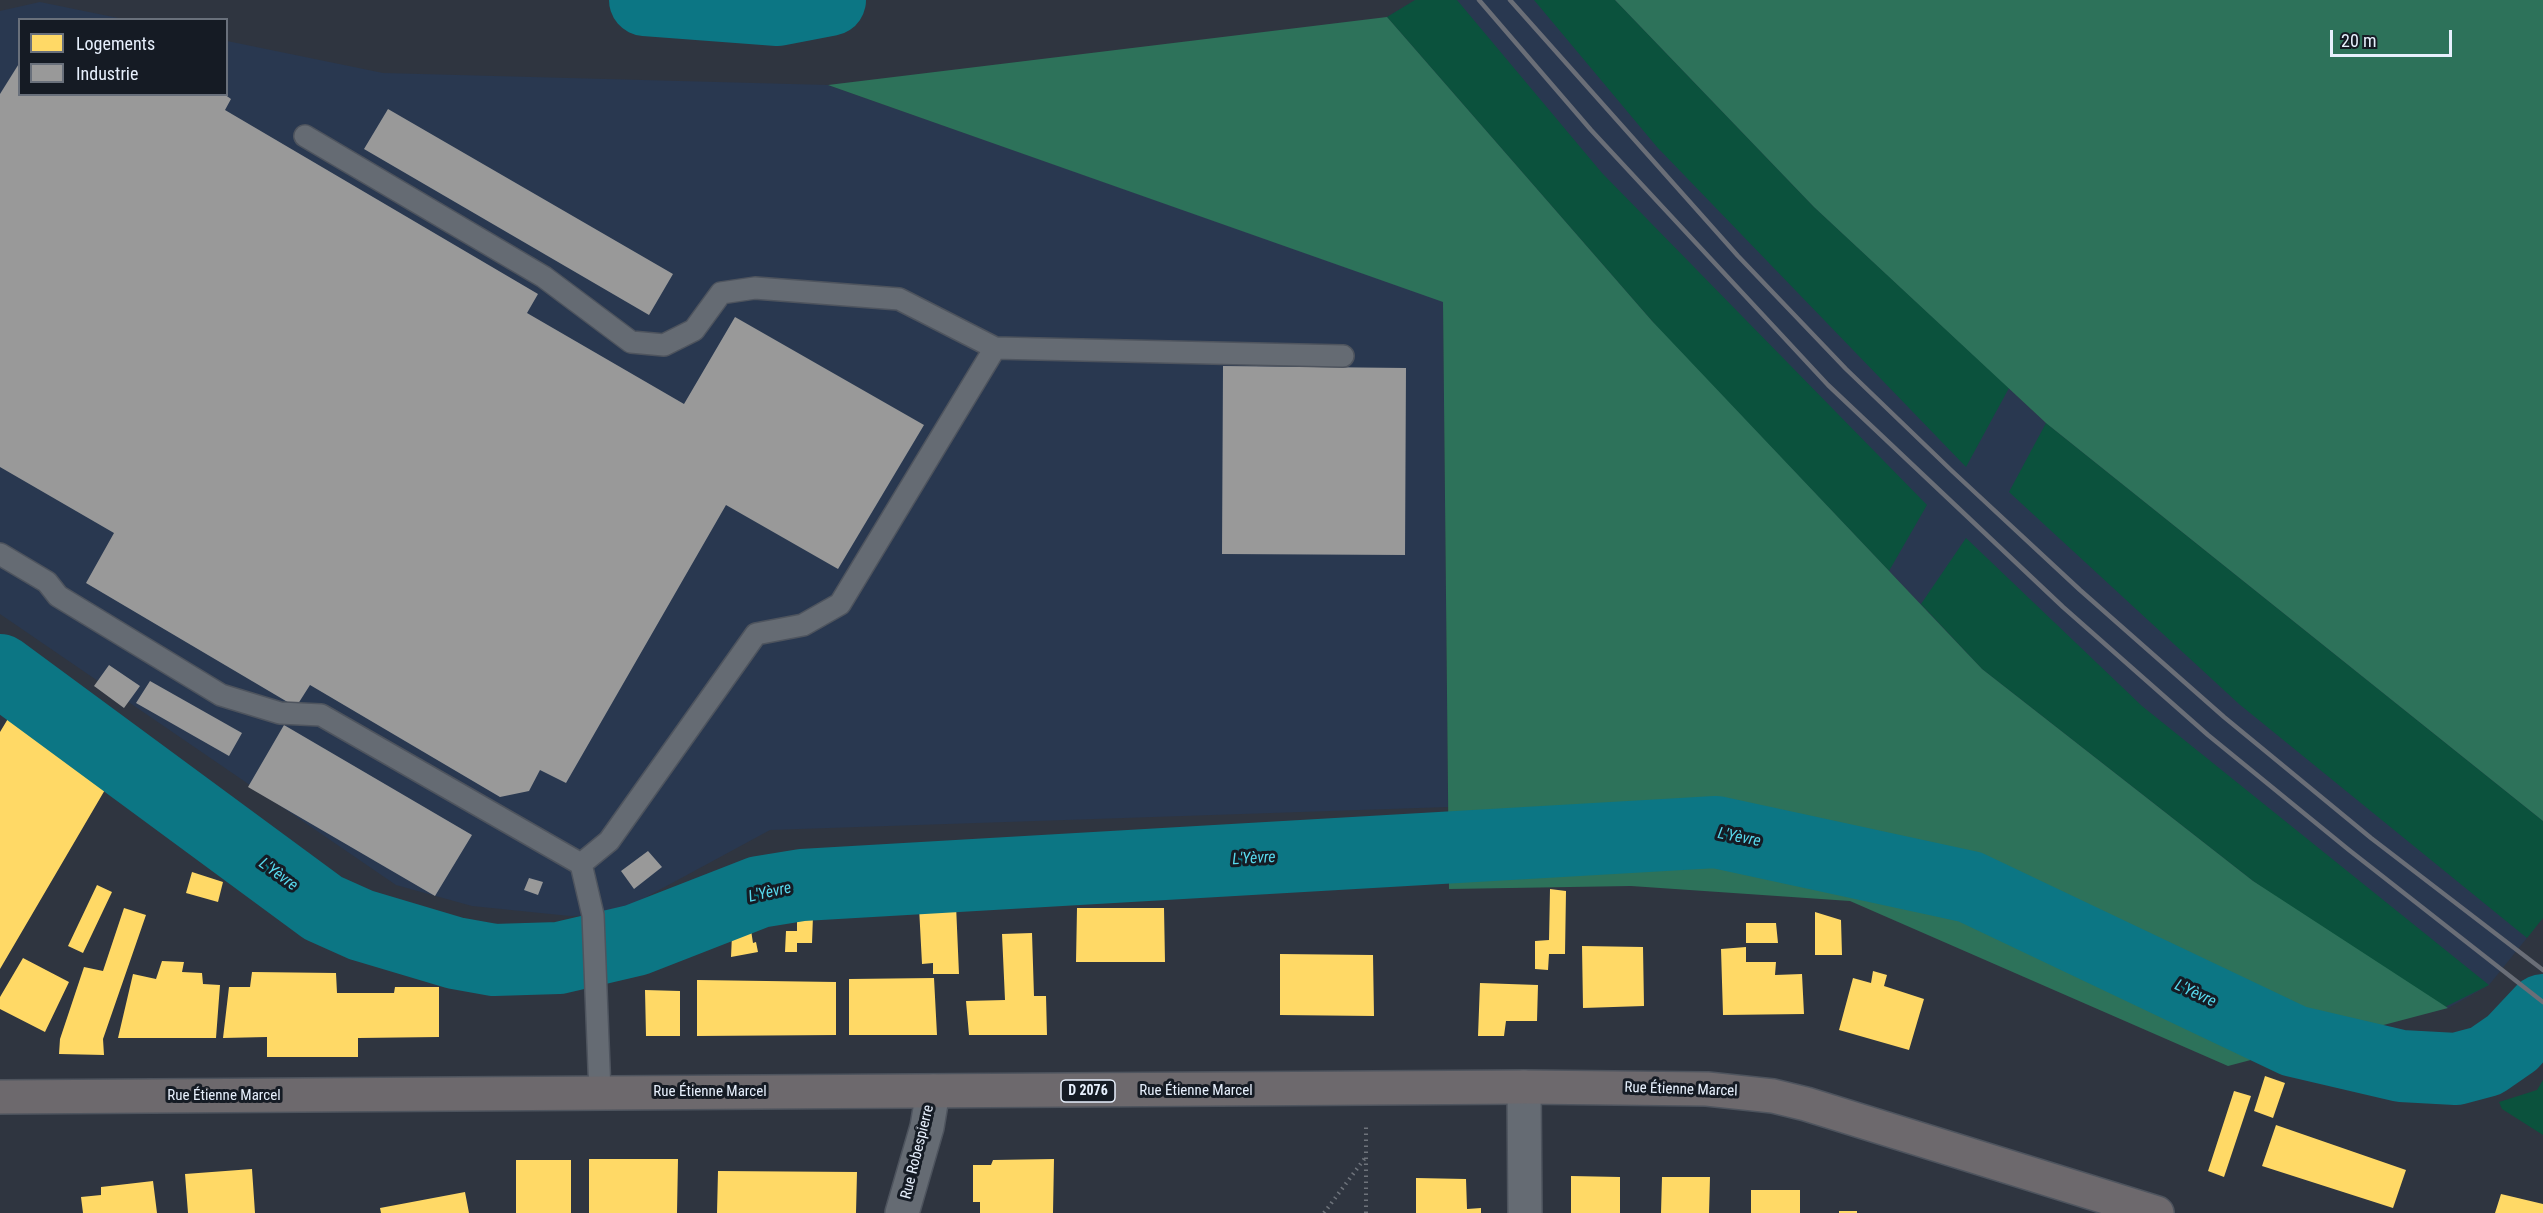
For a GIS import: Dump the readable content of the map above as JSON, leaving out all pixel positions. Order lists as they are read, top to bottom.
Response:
{
  "streets": {
    "main road": ["Rue Étienne Marcel", "D 2076"],
    "street": ["Rue Robespierre"]
  },
  "crossings": [
    ["Rue Étienne Marcel", "Rue Robespierre"]
  ],
  "water": ["L'Yèvre"],
  "legend": ["Logements", "Industrie"],
  "scale_bar": "20 m"
}
